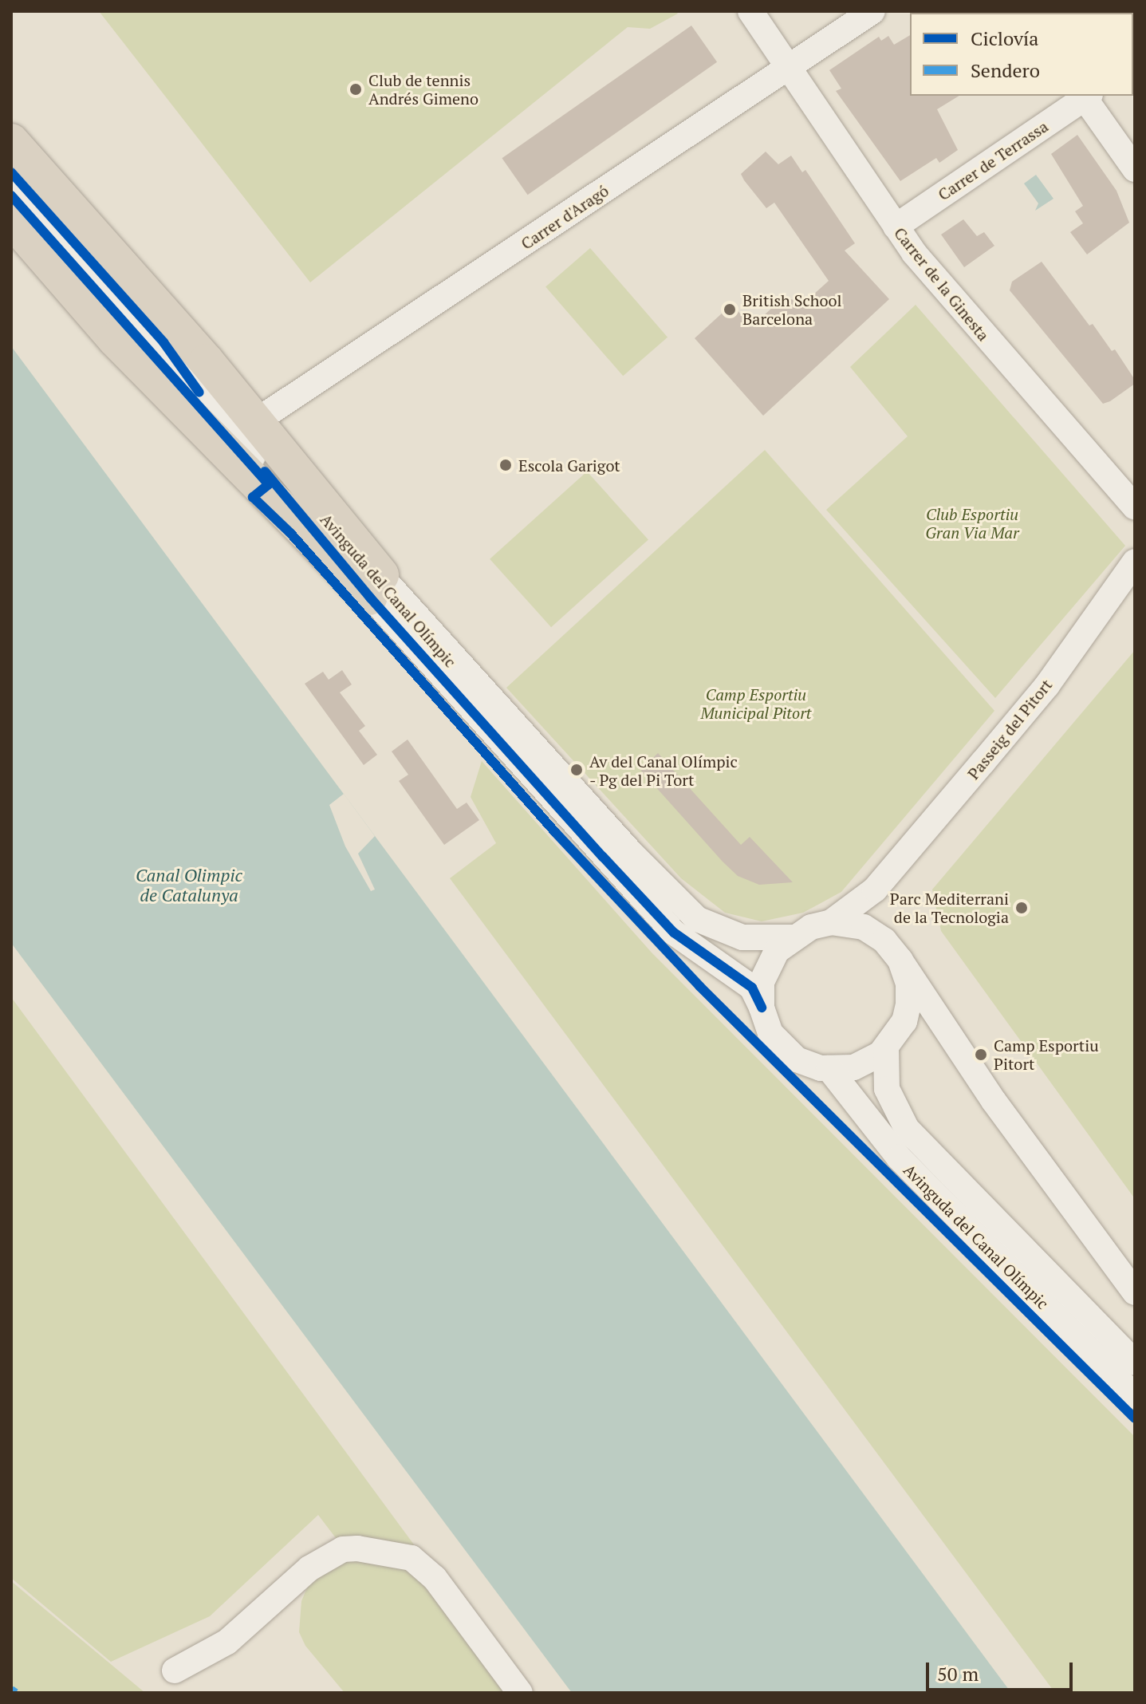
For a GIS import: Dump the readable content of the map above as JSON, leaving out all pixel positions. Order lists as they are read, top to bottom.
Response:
{
  "streets": {
    "street": [
      "Carrer de Terrassa",
      "Carrer d'Aragó",
      "Carrer de la Ginesta",
      "Avinguda del Canal Olímpic",
      "Passeig del Pitort"
    ]
  },
  "crossings": [
    ["Carrer de Terrassa", "Carrer de la Ginesta"],
    ["Carrer d'Aragó", "Carrer de la Ginesta"],
    ["Avinguda del Canal Olímpic", "Passeig del Pitort"]
  ],
  "water": ["Canal Olimpic de Catalunya"],
  "parks": ["Club Esportiu Gran Via Mar", "Camp Esportiu Municipal Pitort"],
  "places": [
    "Club de tennis Andrés Gimeno",
    "British School Barcelona",
    "Escola Garigot",
    "Av del Canal Olímpic - Pg del Pi Tort",
    "Parc Mediterrani de la Tecnologia",
    "Camp Esportiu Pitort"
  ],
  "legend": ["Ciclovía", "Sendero"],
  "scale_bar": "50 m"
}
